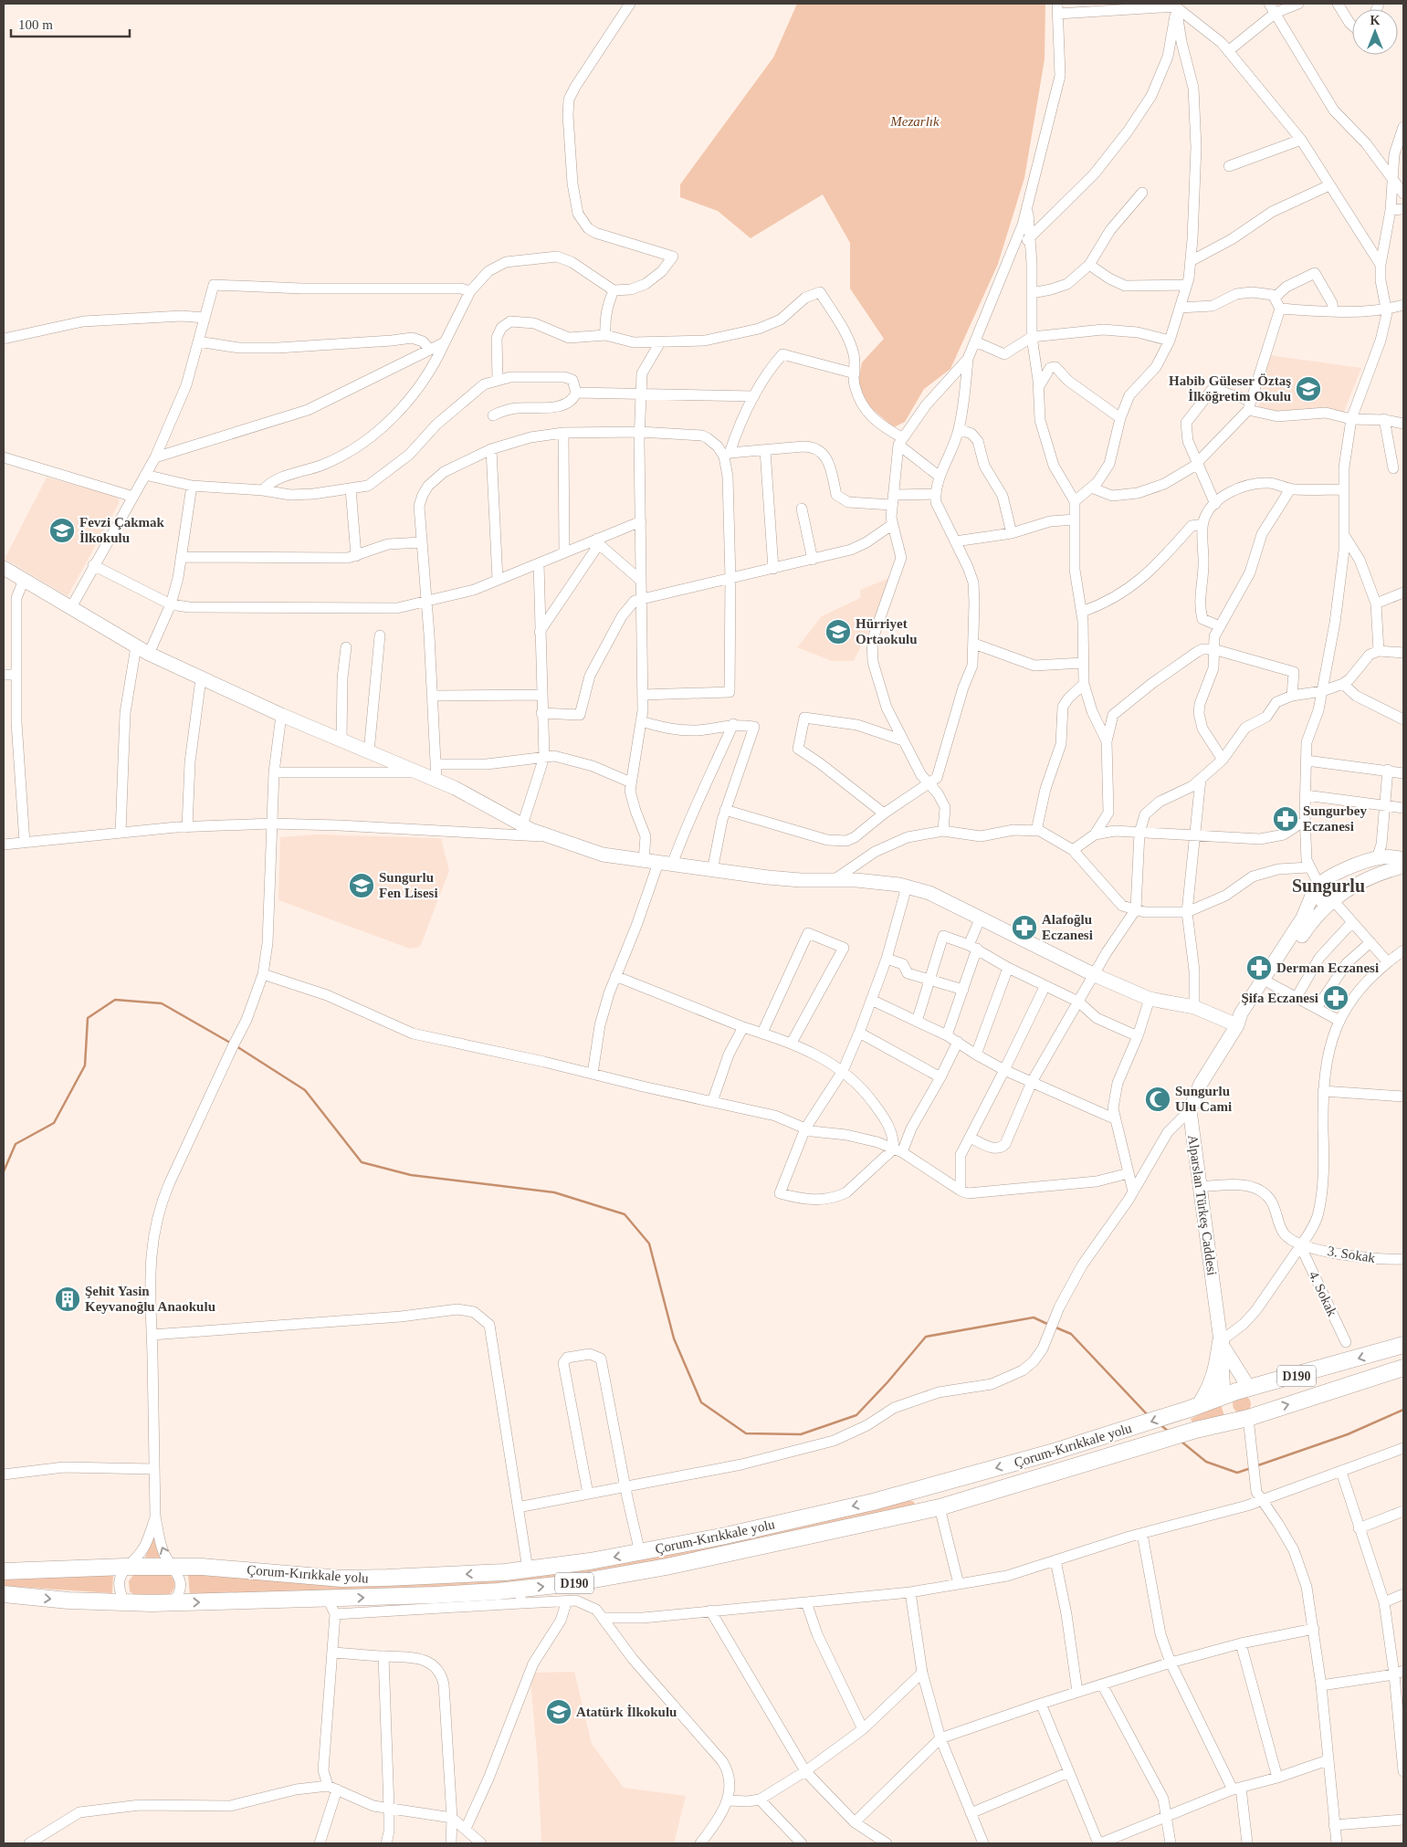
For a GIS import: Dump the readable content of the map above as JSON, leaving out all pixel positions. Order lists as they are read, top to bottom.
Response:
{
  "streets": {
    "highway": ["D190", "Çorum-Kırıkkale yolu"],
    "main road": ["Alparslan Türkeş Caddesi"],
    "street": ["3. Sokak", "4. Sokak"]
  },
  "crossings": [
    ["Alparslan Türkeş Caddesi", "Çorum-Kırıkkale yolu"],
    ["3. Sokak", "4. Sokak"]
  ],
  "districts": ["Sungurlu"],
  "parks": ["Mezarlık"],
  "places": {
    "school or university": [
      "Habib Güleser Öztaş İlköğretim Okulu",
      "Fevzi Çakmak İlkokulu",
      "Hürriyet Ortaokulu",
      "Sungurlu Fen Lisesi",
      "Atatürk İlkokulu"
    ],
    "pharmacy": [
      "Sungurbey Eczanesi",
      "Alafoğlu Eczanesi",
      "Derman Eczanesi",
      "Şifa Eczanesi"
    ],
    "mosque": ["Sungurlu Ulu Cami"],
    "building": ["Şehit Yasin Keyvanoğlu Anaokulu"]
  },
  "scale_bar": "100 m",
  "north": "top"
}
